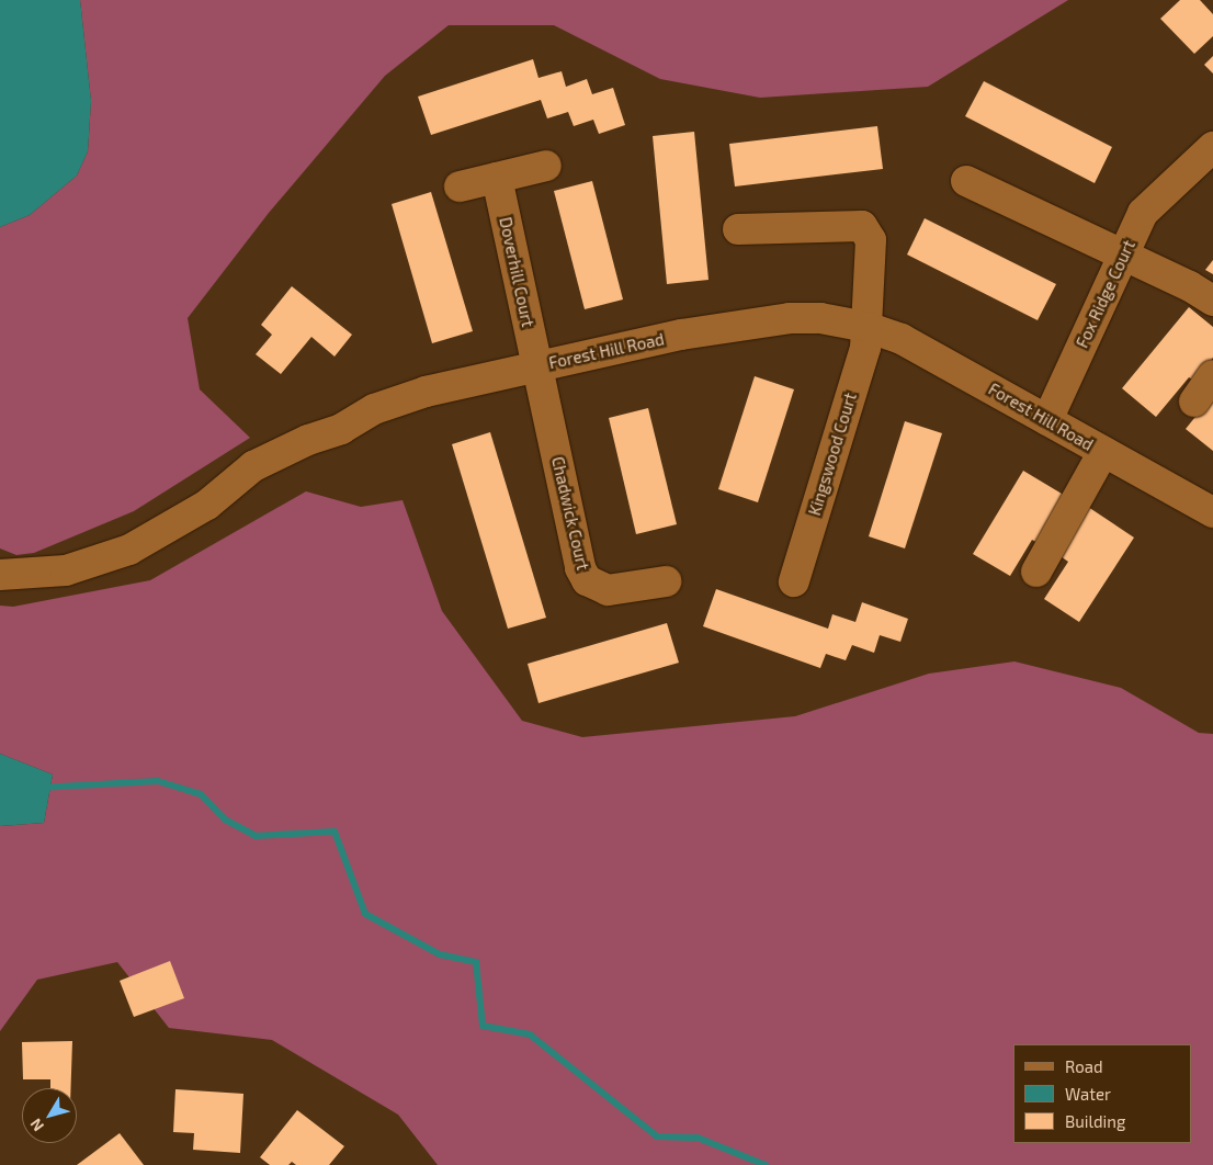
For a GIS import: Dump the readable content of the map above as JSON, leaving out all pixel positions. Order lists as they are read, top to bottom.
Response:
{
  "streets": {
    "street": [
      "Doverhill Court",
      "Fox Ridge Court",
      "Forest Hill Road",
      "Kingswood Court",
      "Chadwick Court"
    ]
  },
  "crossings": [
    ["Doverhill Court", "Forest Hill Road"],
    ["Doverhill Court", "Chadwick Court"],
    ["Fox Ridge Court", "Forest Hill Road"],
    ["Forest Hill Road", "Kingswood Court"],
    ["Forest Hill Road", "Chadwick Court"]
  ],
  "legend": ["Road", "Water", "Building"],
  "north": "bottom left"
}
